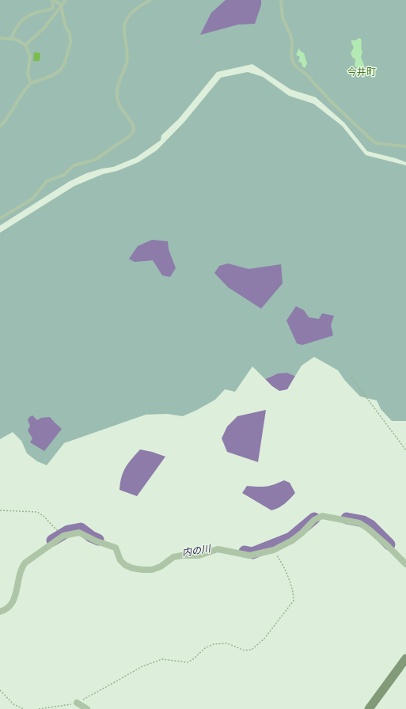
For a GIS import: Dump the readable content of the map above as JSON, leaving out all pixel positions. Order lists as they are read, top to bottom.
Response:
{
  "districts": ["今井町"],
  "water": ["内の川"]
}
